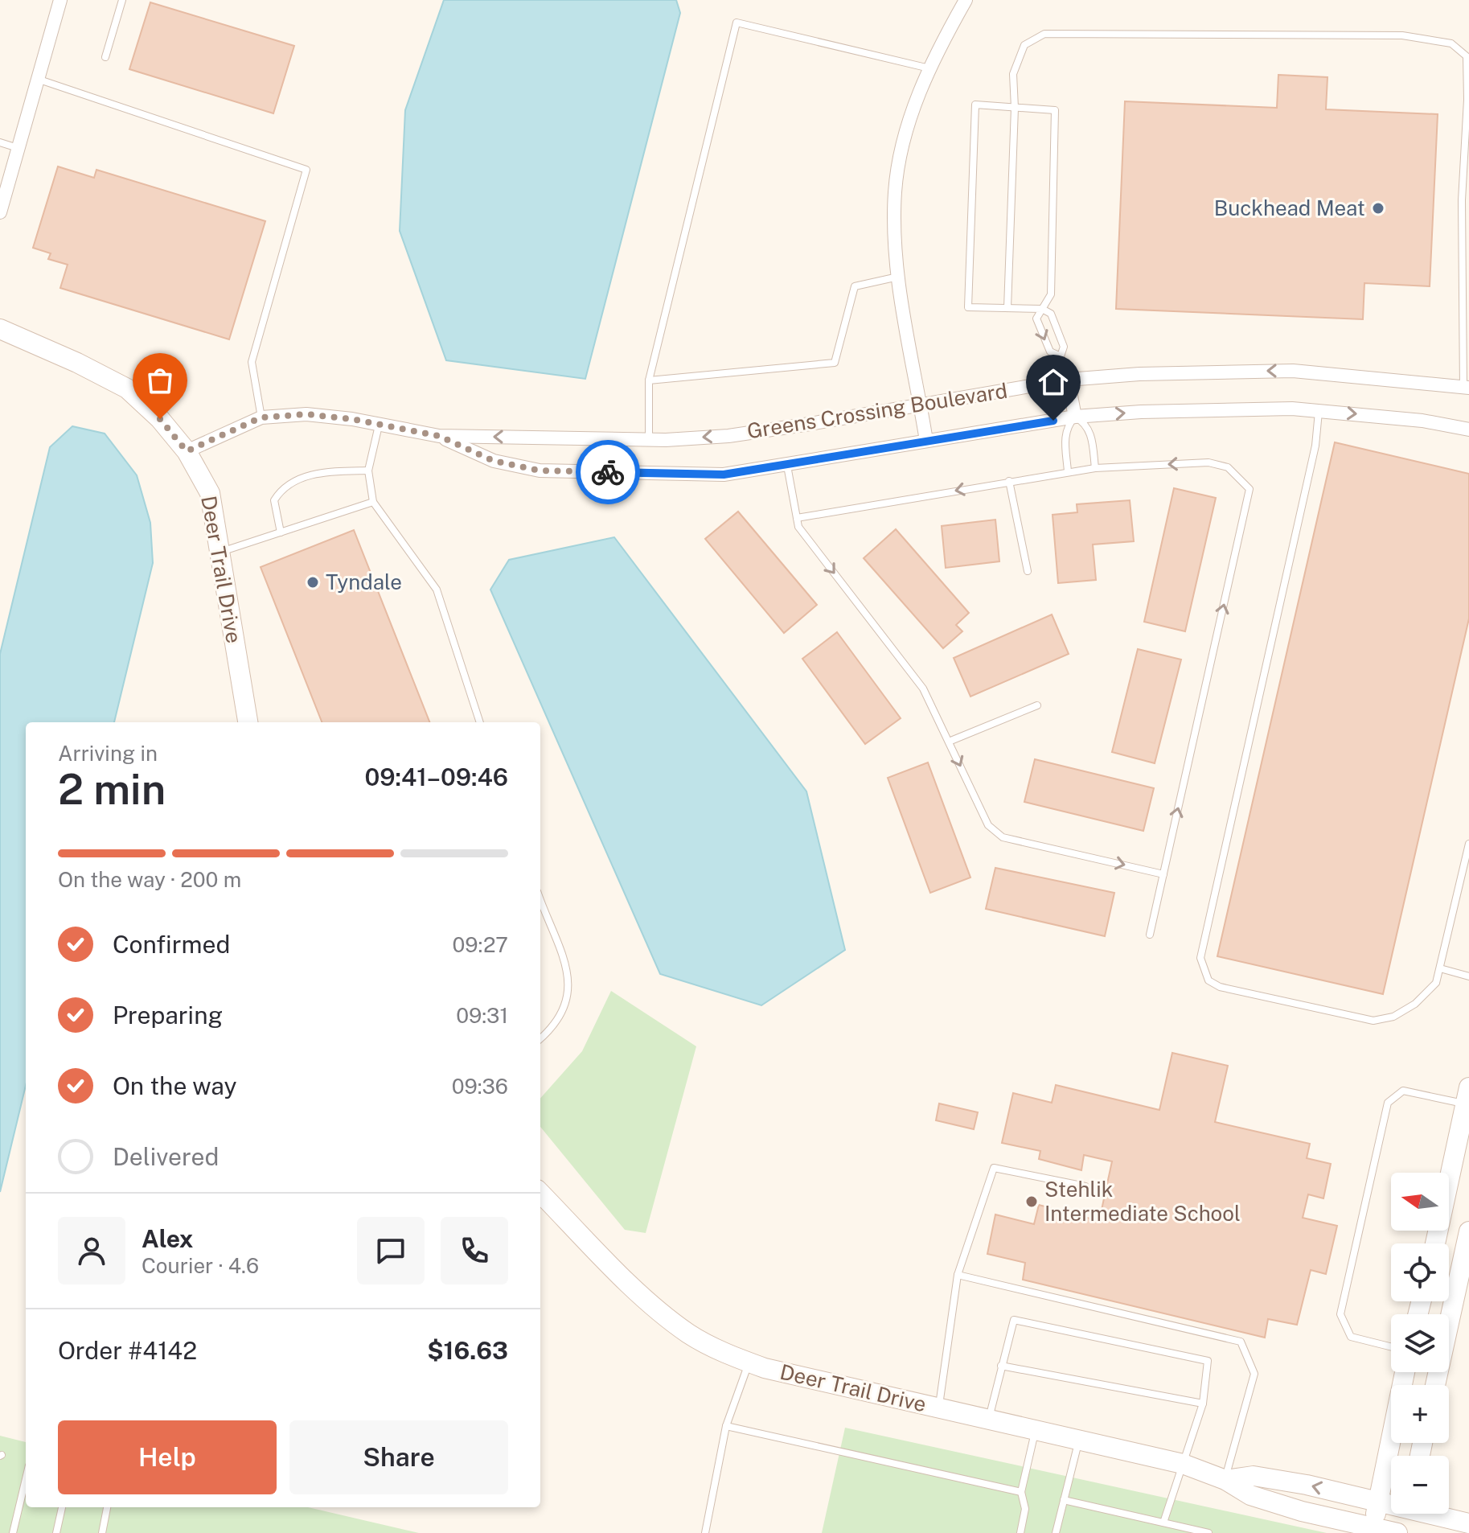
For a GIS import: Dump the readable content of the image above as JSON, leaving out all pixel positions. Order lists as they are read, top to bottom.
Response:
{
  "streets": {
    "street": ["Greens Crossing Boulevard", "Deer Trail Drive"]
  },
  "crossings": [
    ["Greens Crossing Boulevard", "Deer Trail Drive"]
  ],
  "places": ["Buckhead Meat", "Tyndale", "Stehlik Intermediate School"],
  "north": "left",
  "page": {
    "heading": ["2 min", "Arriving in", "09:41–09:46"],
    "panel": [
      "Alex",
      "Courier · 4.6",
      "Order #4142",
      "$16.63"
    ],
    "bar": "On the way · 200 m",
    "list": [
      ["Confirmed", "09:27"],
      ["Preparing", "09:31"],
      ["On the way", "09:36"],
      "Delivered"
    ],
    "map_buttons": ["+", "−"],
    "buttons": ["Help", "Share"]
  }
}
